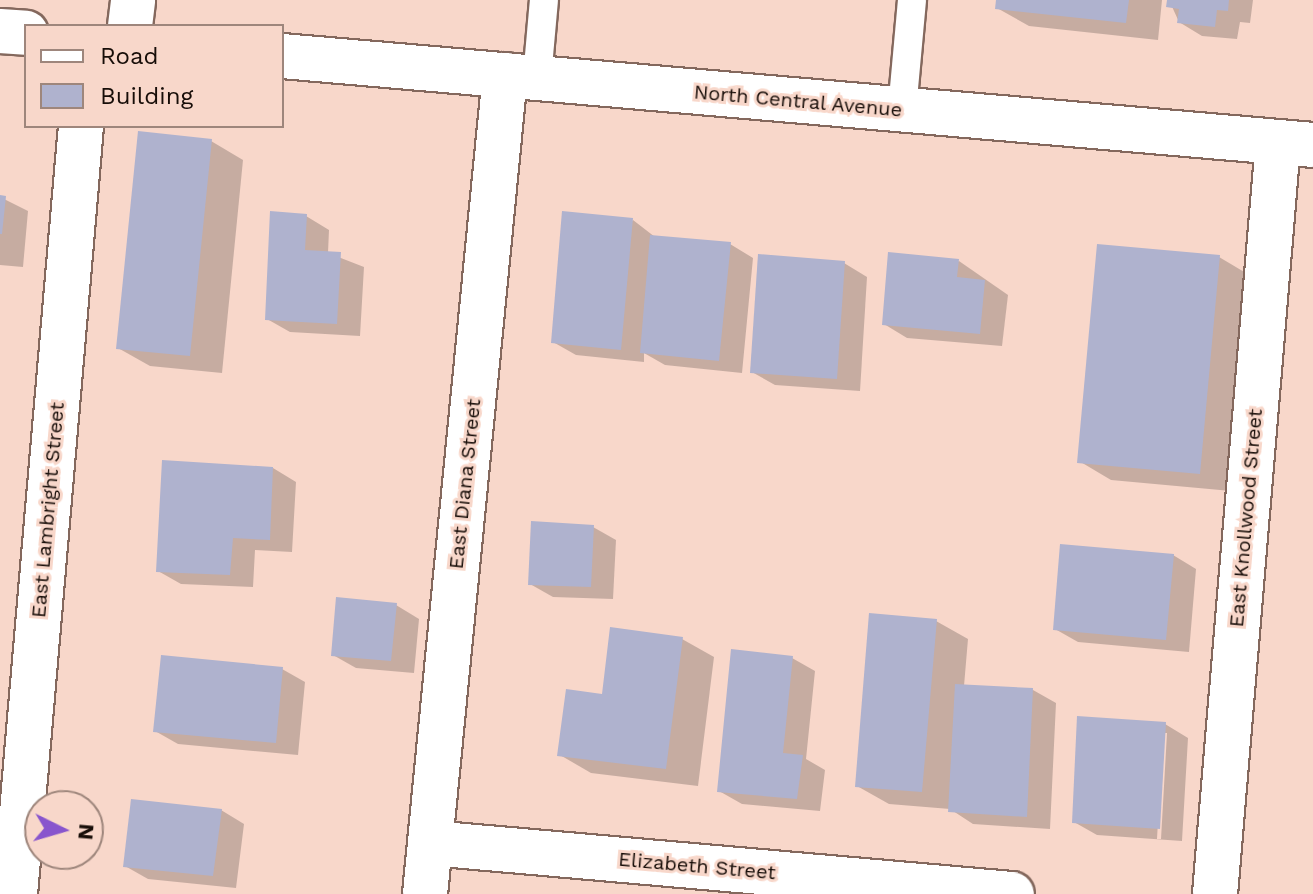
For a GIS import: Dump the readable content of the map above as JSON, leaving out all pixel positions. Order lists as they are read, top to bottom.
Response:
{
  "streets": {
    "street": [
      "North Central Avenue",
      "East Diana Street",
      "East Lambright Street",
      "East Knollwood Street",
      "Elizabeth Street"
    ]
  },
  "crossings": [
    ["North Central Avenue", "East Diana Street"],
    ["North Central Avenue", "East Knollwood Street"],
    ["East Diana Street", "Elizabeth Street"]
  ],
  "legend": ["Road", "Building"],
  "north": "right"
}
